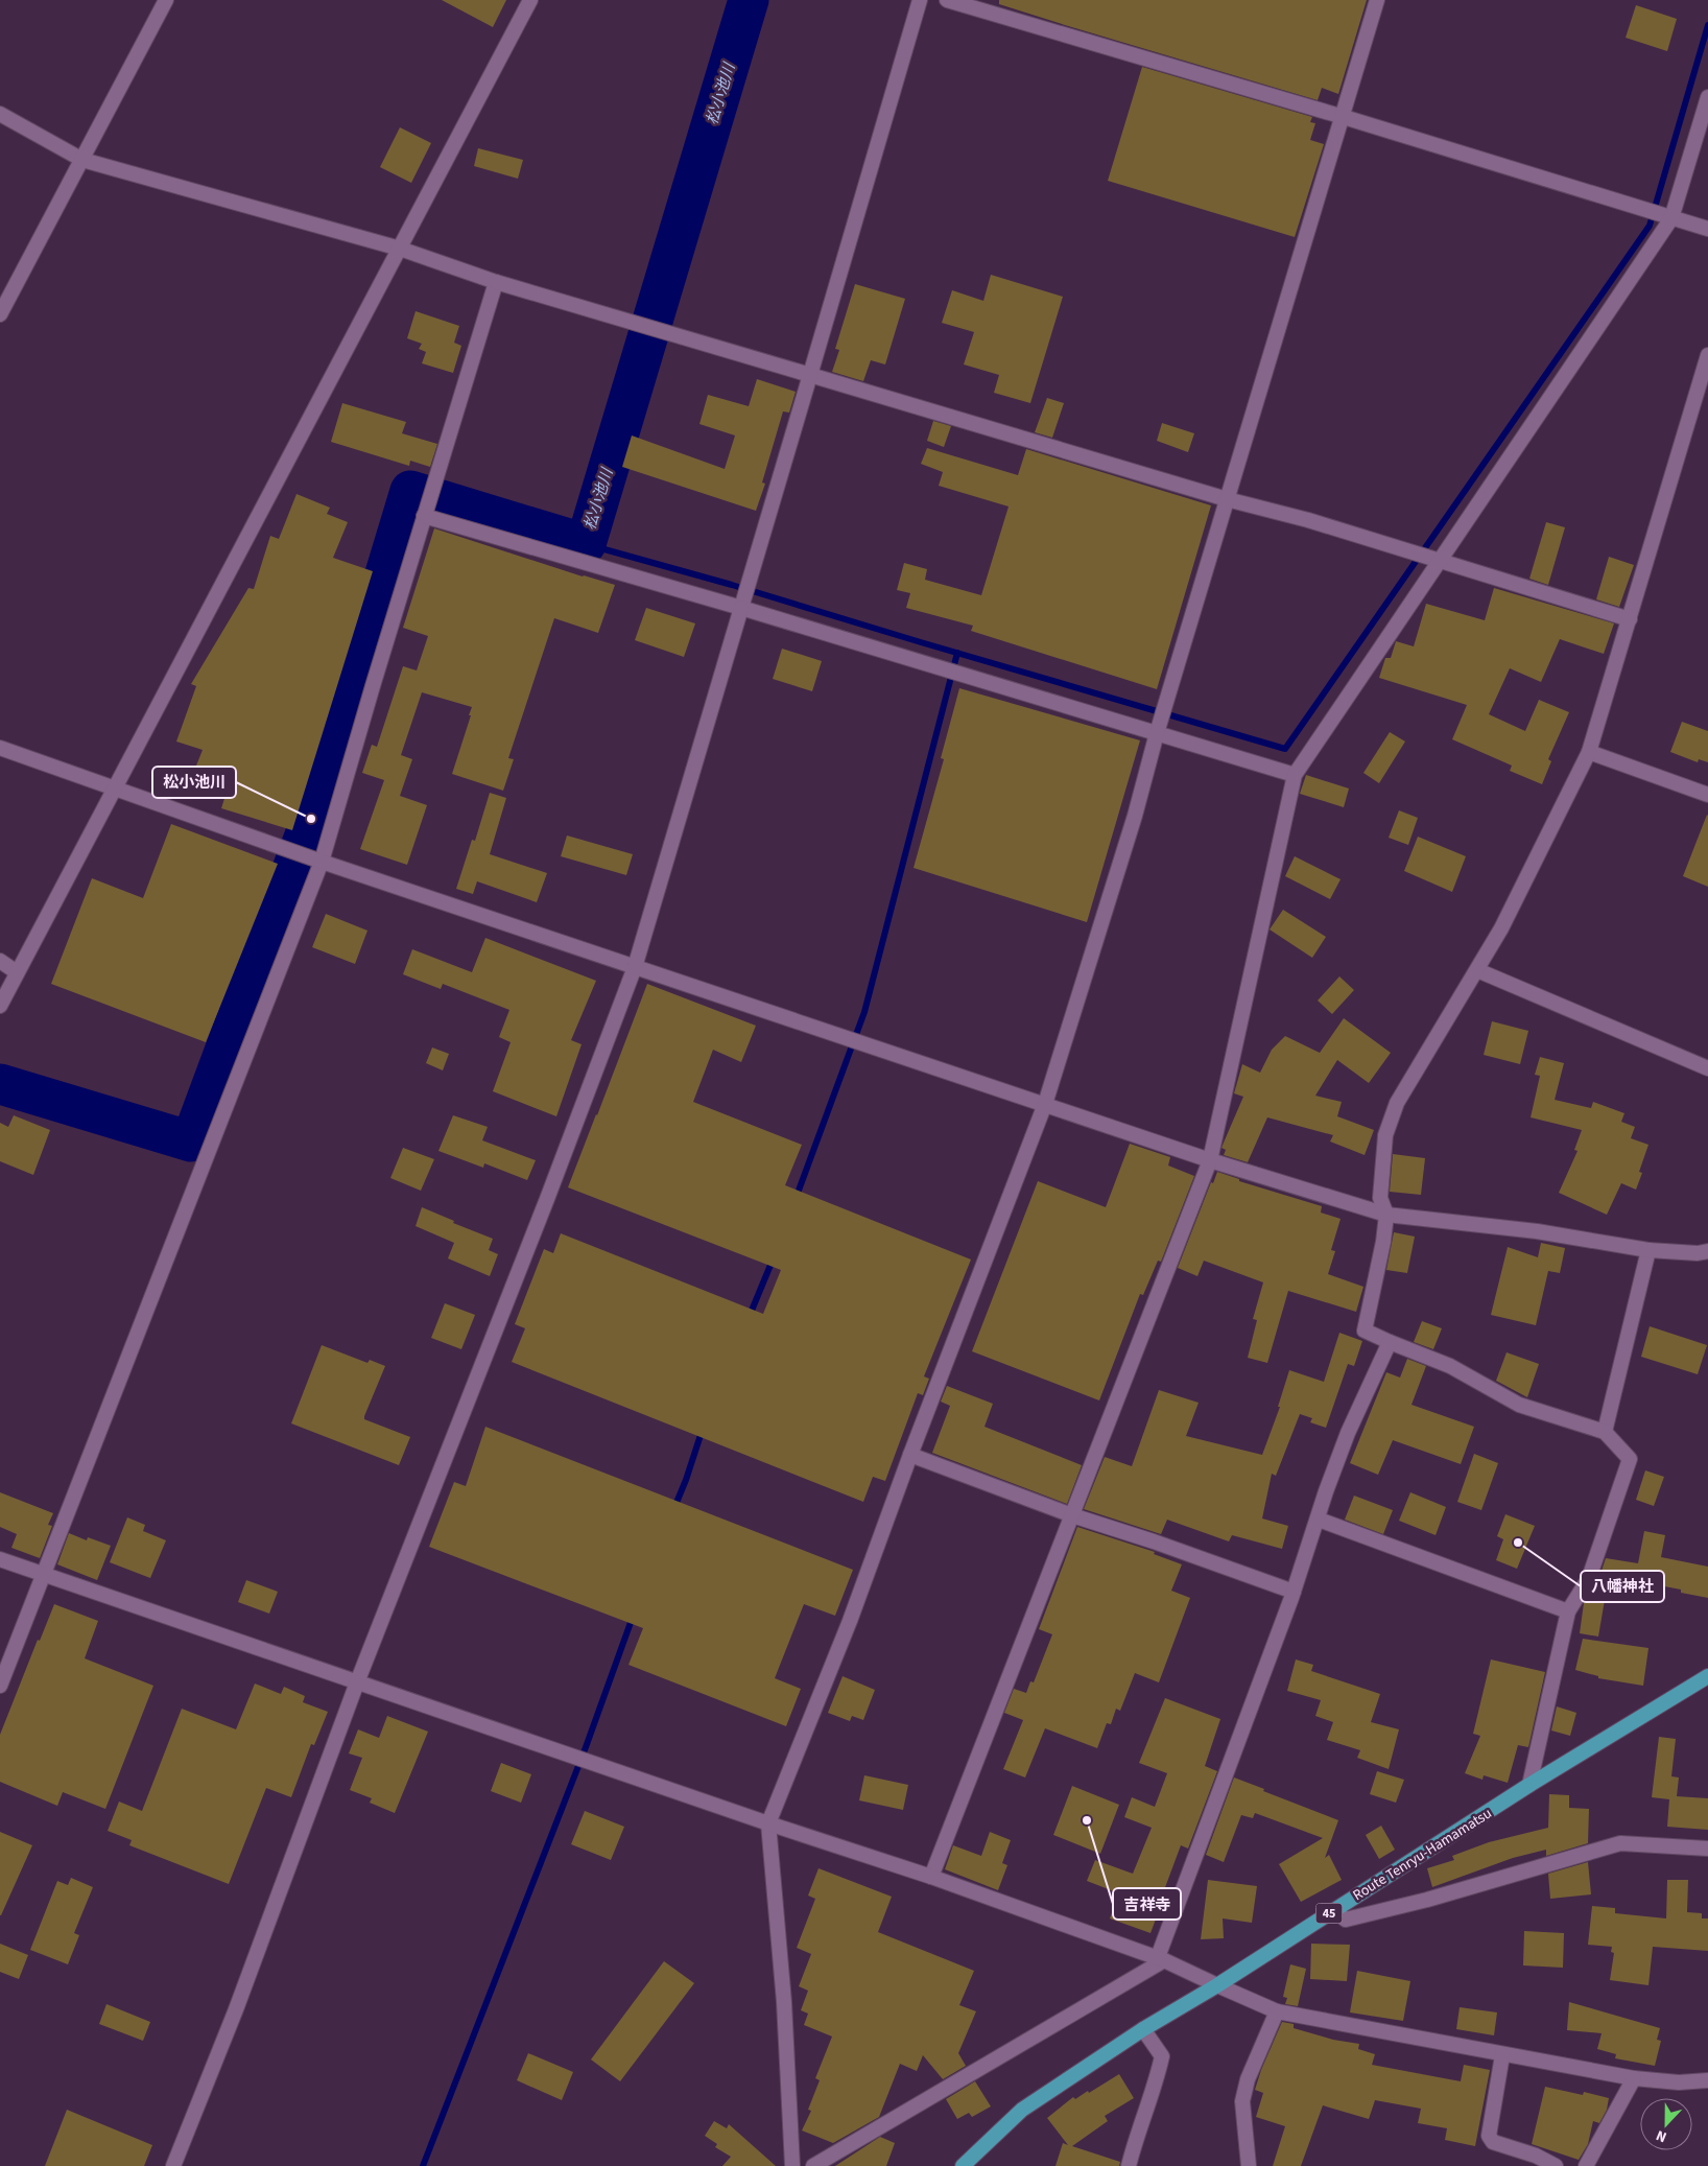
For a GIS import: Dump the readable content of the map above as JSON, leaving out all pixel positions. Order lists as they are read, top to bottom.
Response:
{
  "streets": {
    "main road": ["Route Tenryu-Hamamatsu", "45"]
  },
  "water": ["松小池川"],
  "places": ["松小池川", "八幡神社", "吉祥寺"],
  "north": "bottom"
}
